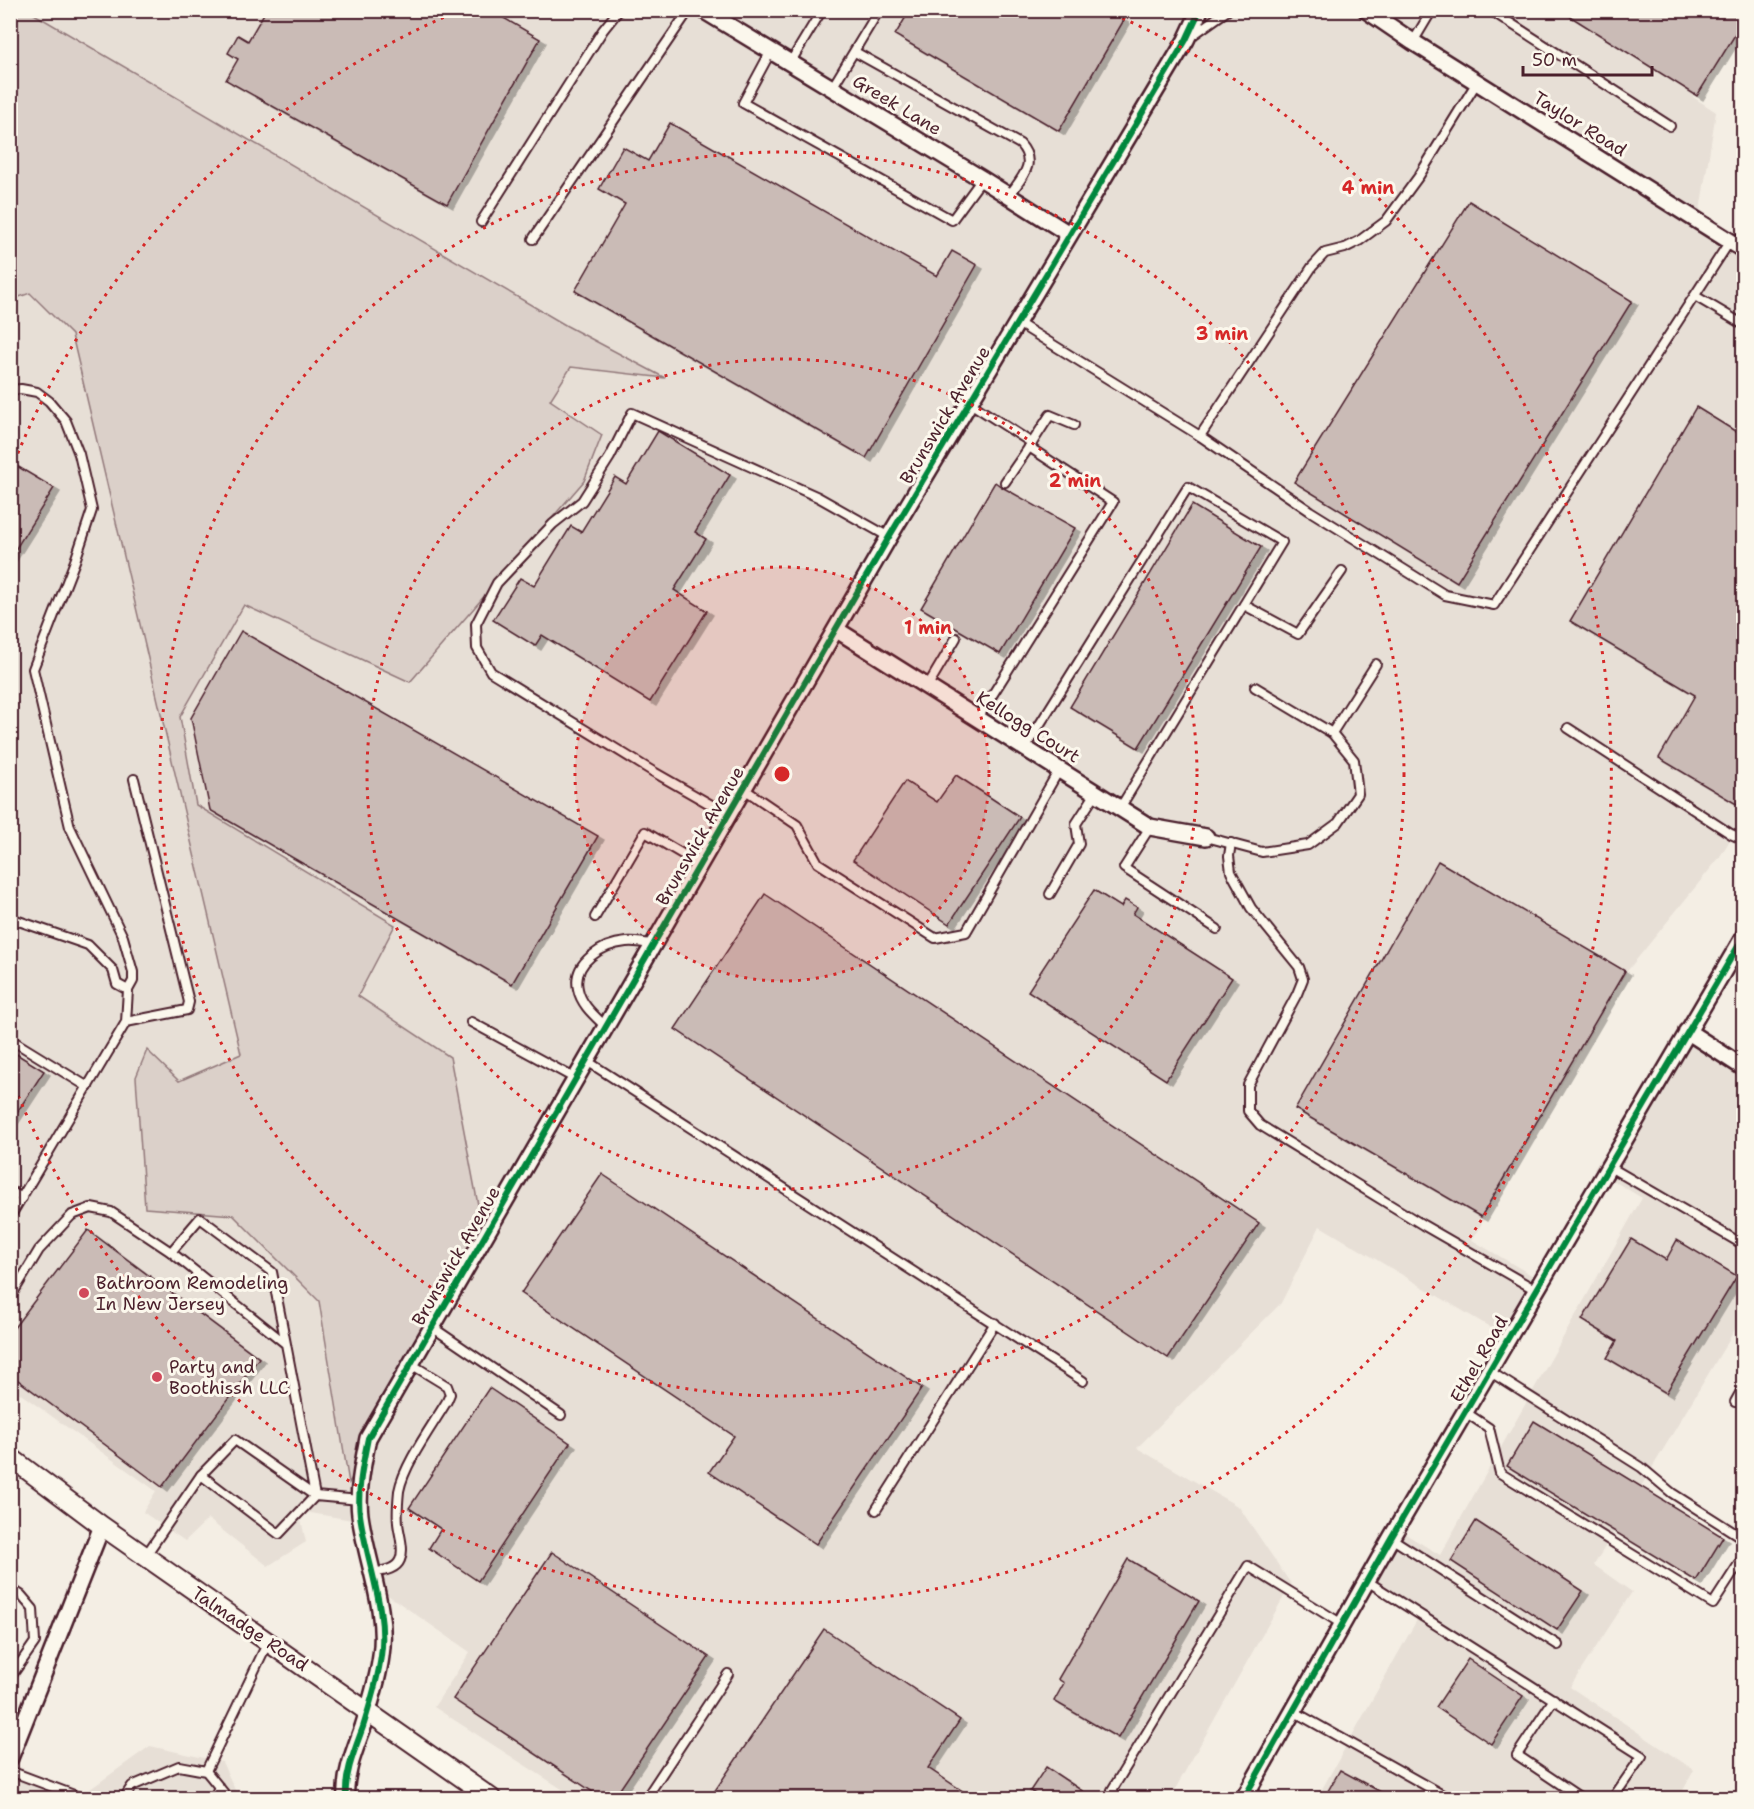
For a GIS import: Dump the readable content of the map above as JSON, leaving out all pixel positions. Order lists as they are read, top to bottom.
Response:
{
  "streets": {
    "street": [
      "Greek Lane",
      "Taylor Road",
      "Brunswick Avenue",
      "Kellogg Court",
      "Ethel Road",
      "Talmadge Road"
    ]
  },
  "crossings": [
    ["Greek Lane", "Brunswick Avenue"],
    ["Brunswick Avenue", "Kellogg Court"],
    ["Brunswick Avenue", "Talmadge Road"]
  ],
  "places": ["Bathroom Remodeling In New Jersey", "Party and Boothissh LLC"],
  "scale_bar": "50 m",
  "rings": [
    "4 min",
    "3 min",
    "2 min",
    "1 min"
  ]
}
